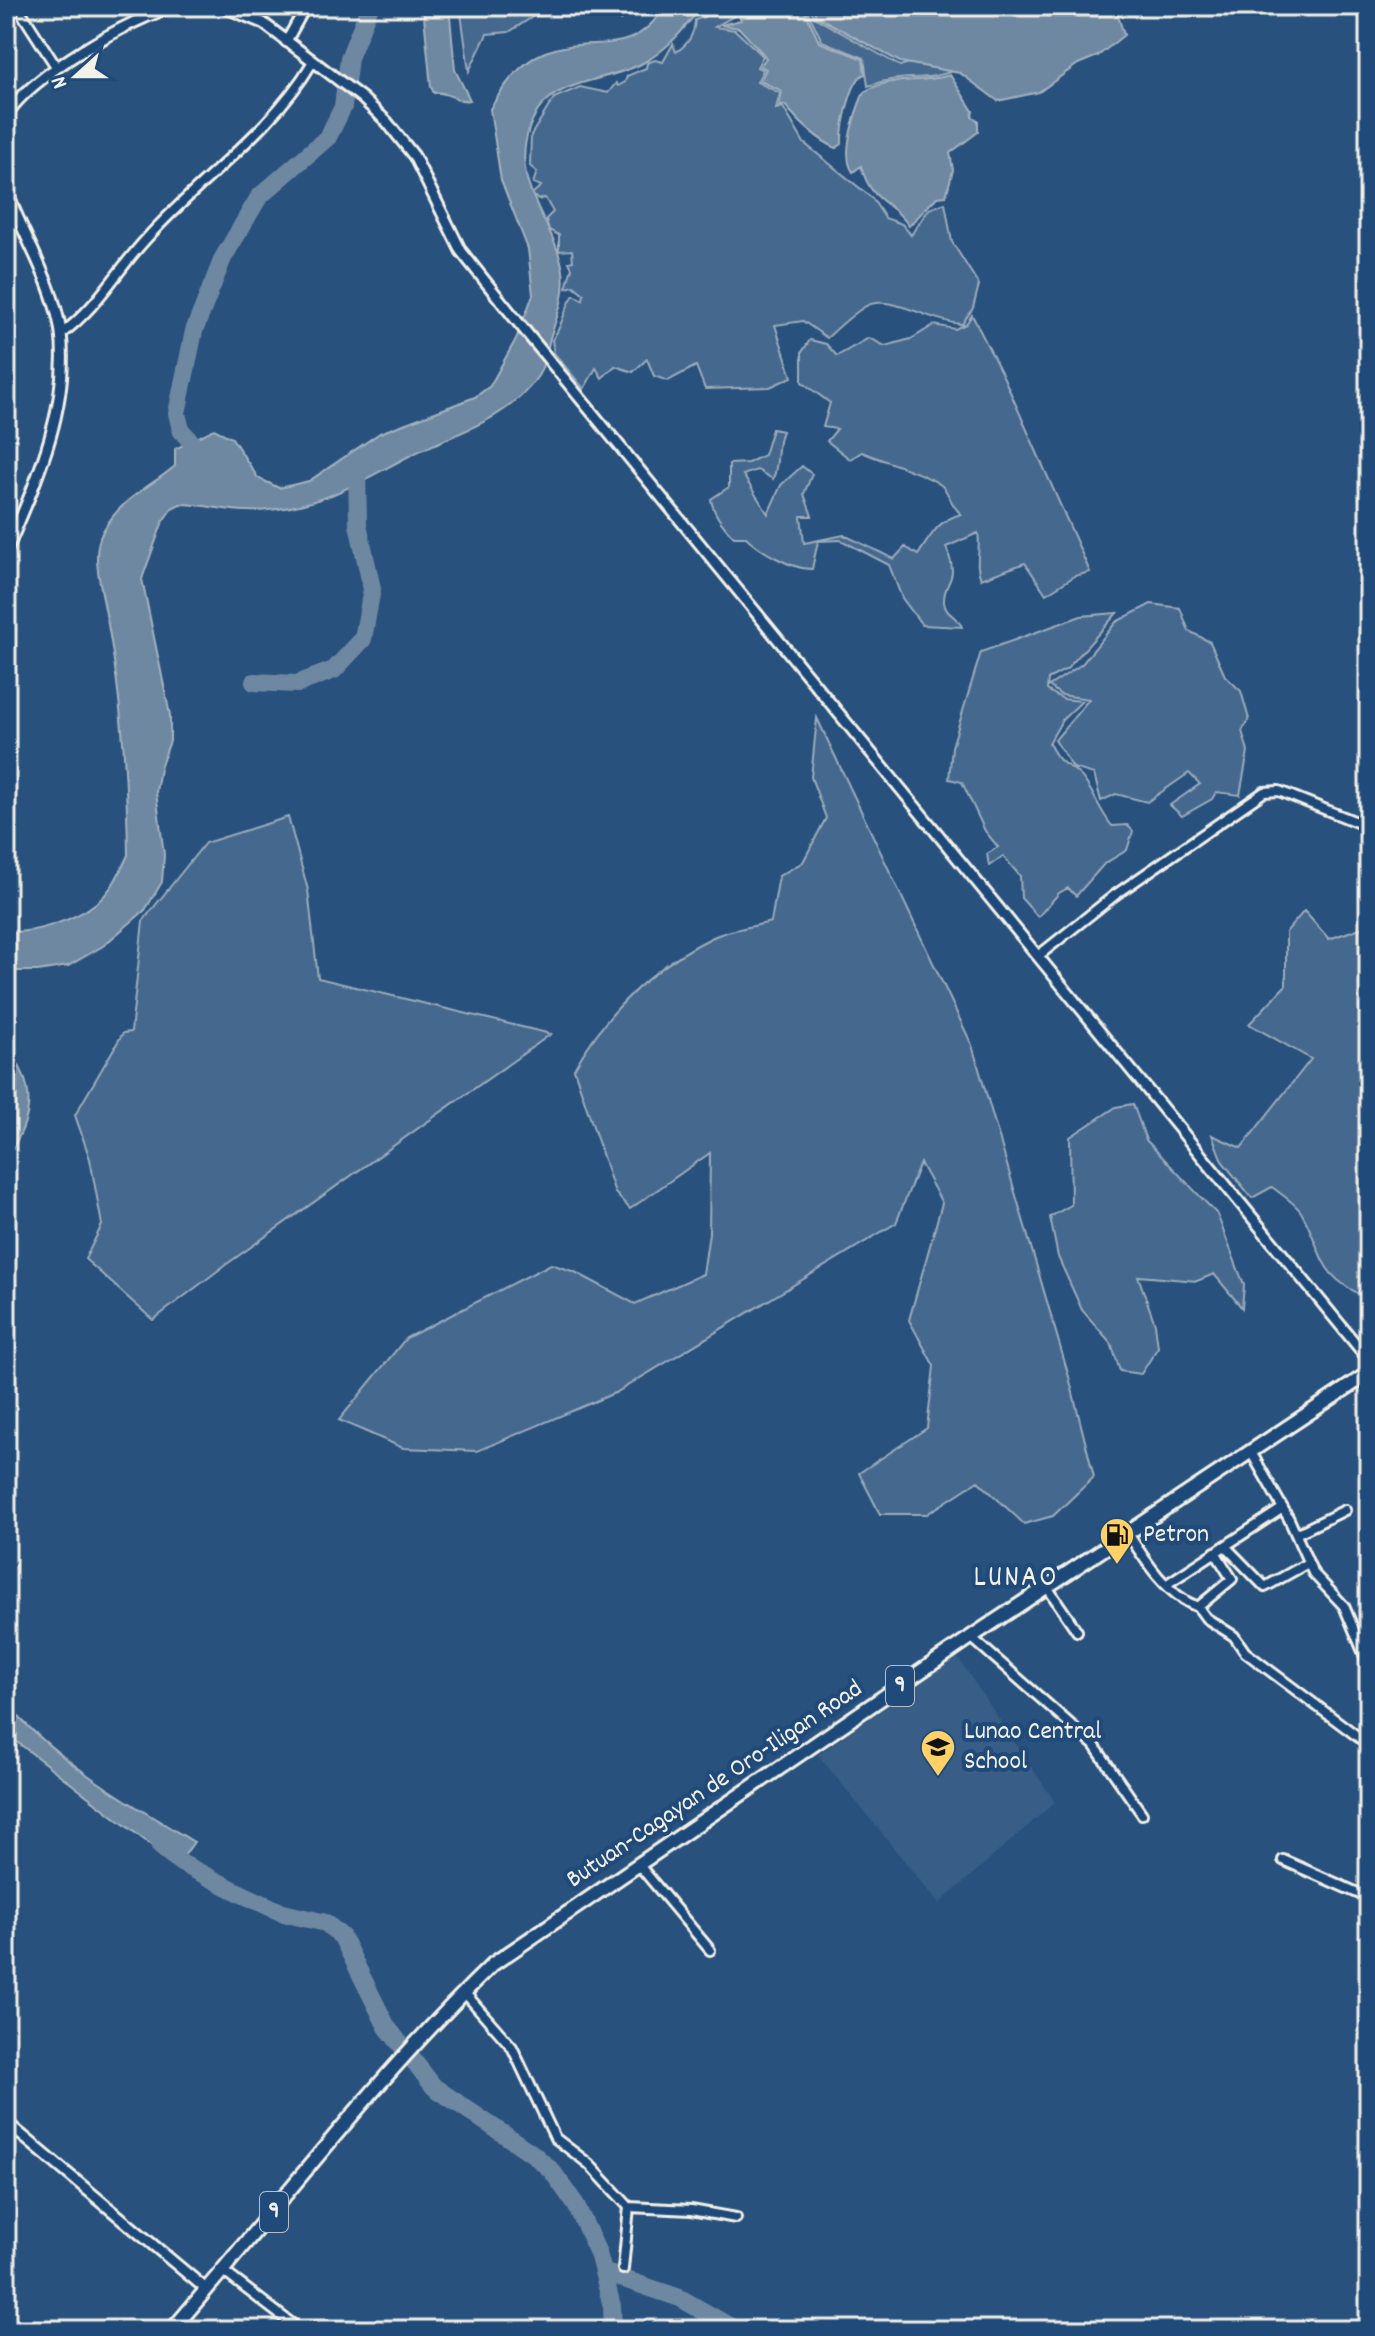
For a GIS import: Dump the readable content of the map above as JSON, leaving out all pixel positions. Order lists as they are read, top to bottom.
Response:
{
  "streets": {
    "highway": ["9", "Butuan-Cagayan de Oro-Iligan Road"]
  },
  "districts": ["LUNAO"],
  "places": {
    "fuel station": ["Petron"],
    "school or university": ["Lunao Central School"]
  },
  "north": "left"
}
